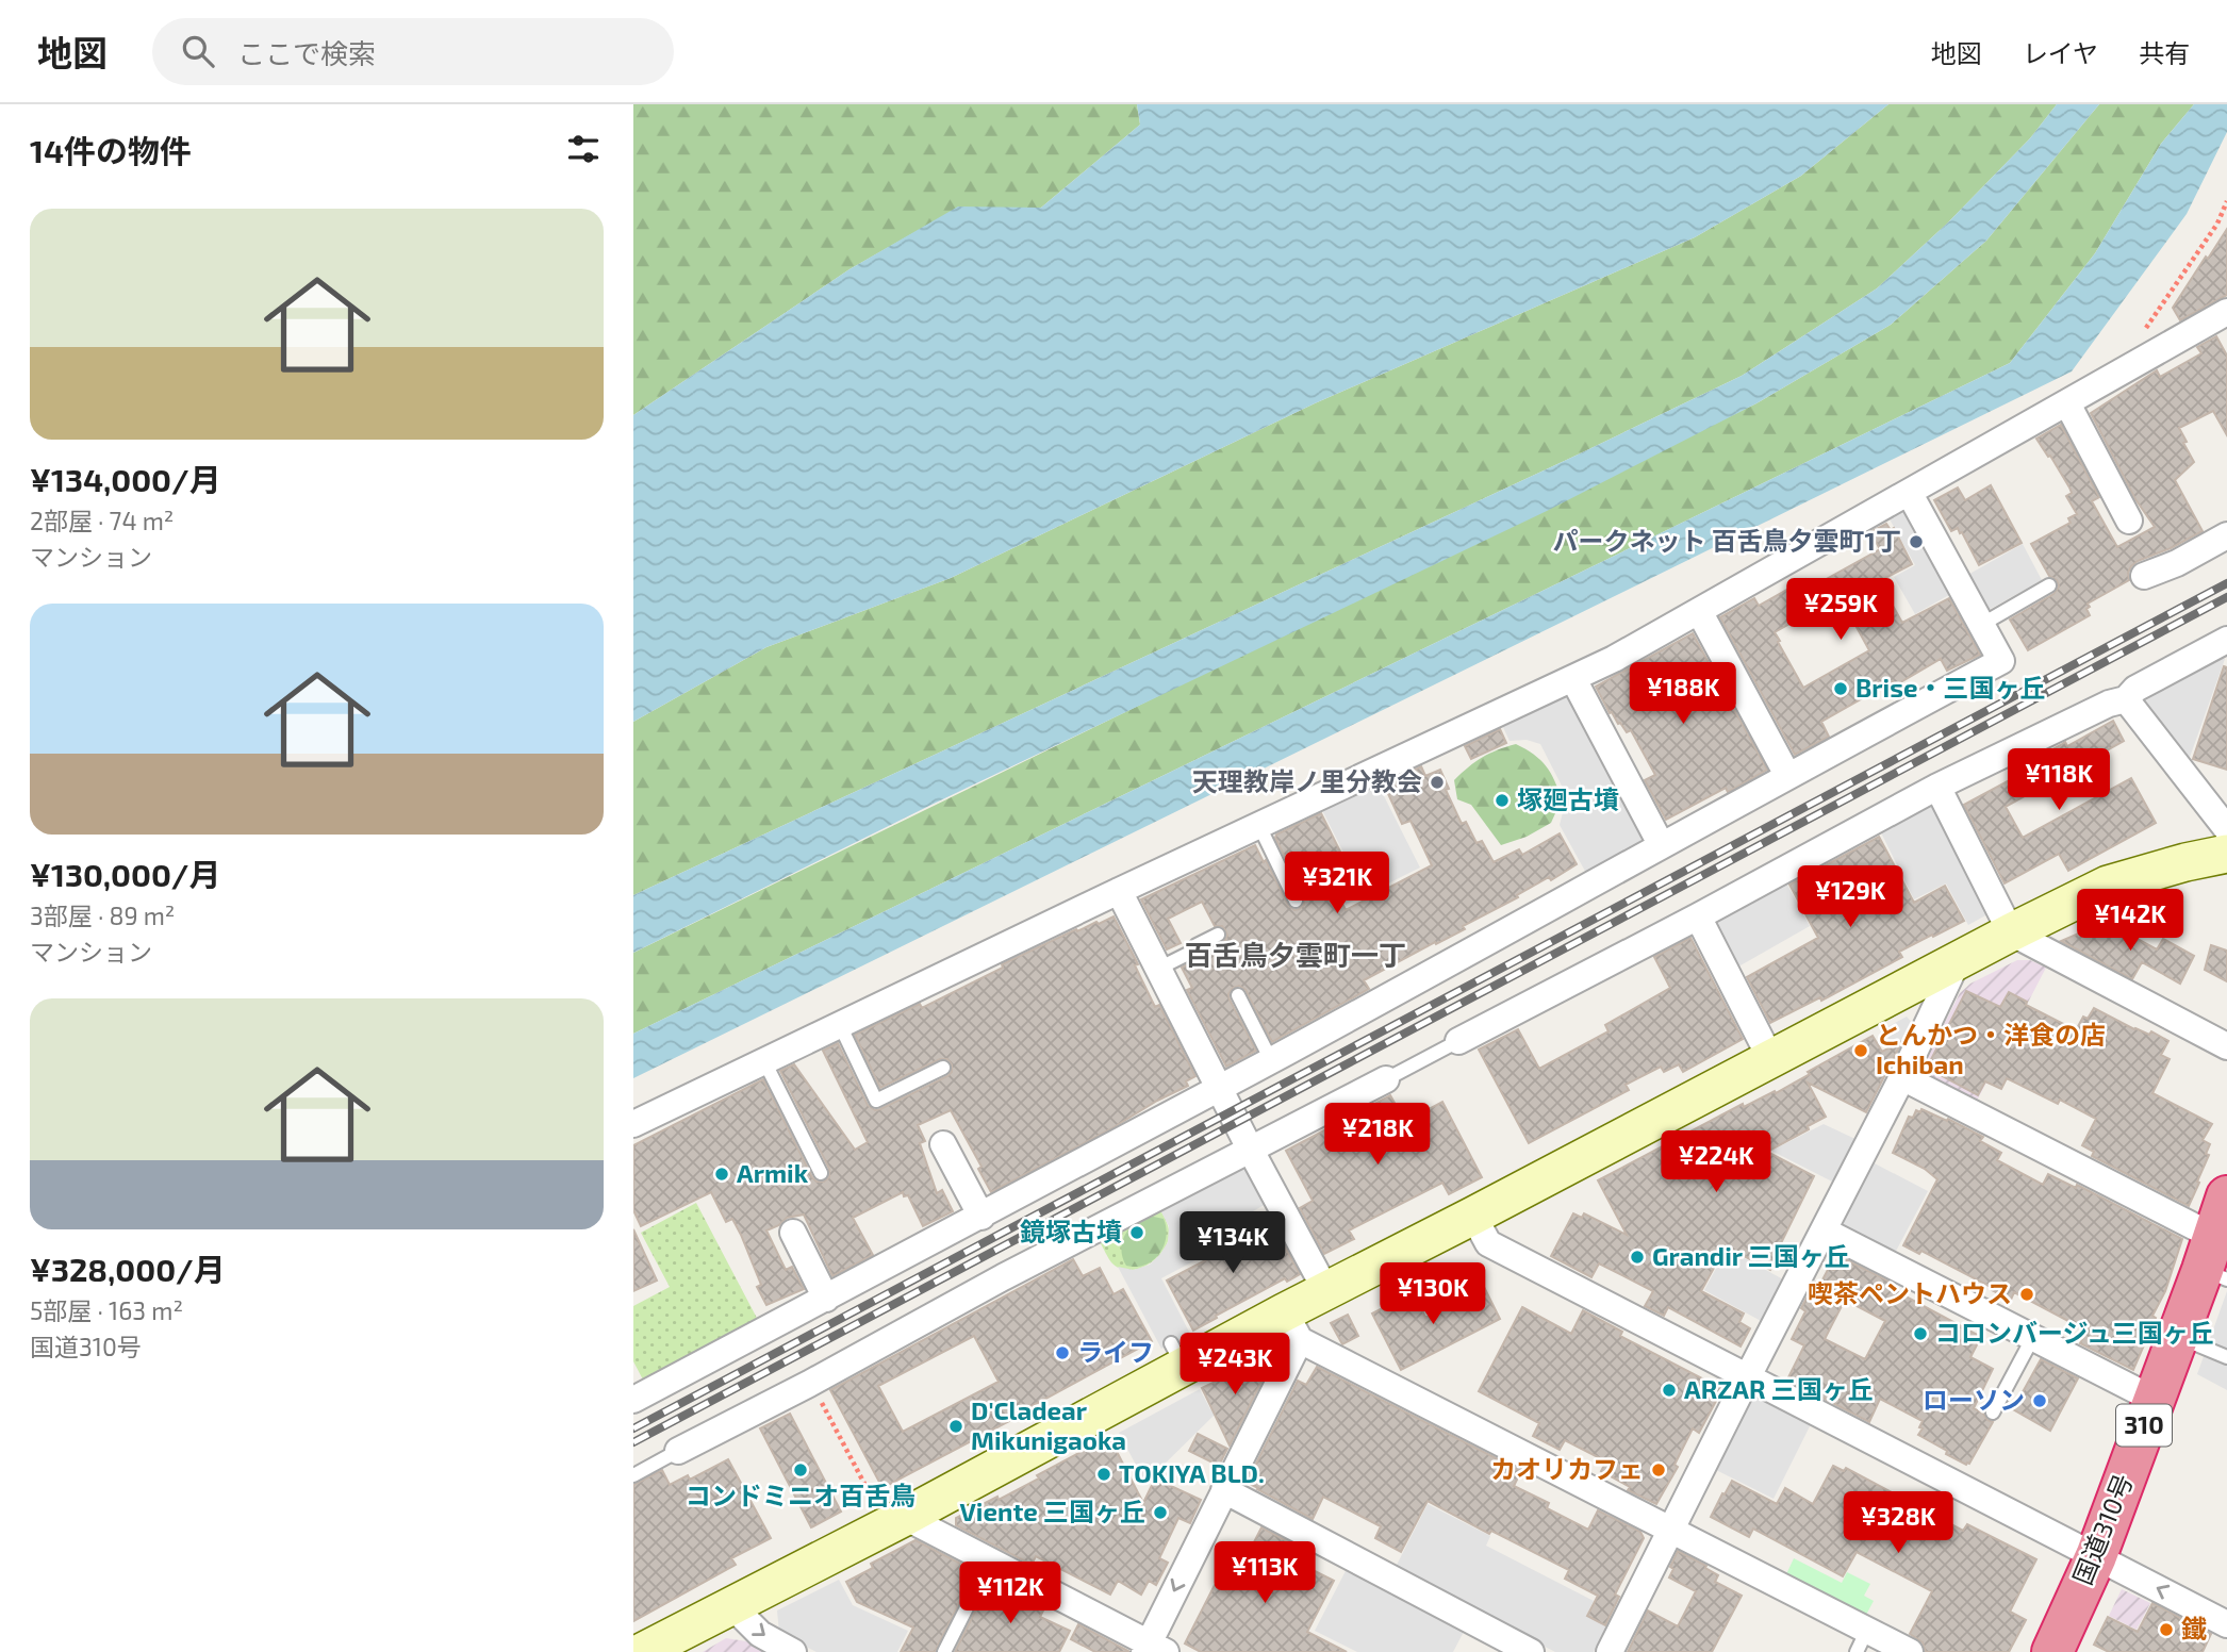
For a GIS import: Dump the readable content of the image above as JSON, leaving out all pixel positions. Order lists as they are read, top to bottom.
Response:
{
  "streets": {
    "highway": ["310", "国道310号"]
  },
  "districts": ["百舌鳥夕雲町一丁"],
  "places": [
    "パークネット 百舌鳥夕雲町1丁",
    "Brise・三国ヶ丘",
    "天理教岸ノ里分教会",
    "塚廻古墳",
    "とんかつ・洋食の店 Ichiban",
    "Armik",
    "鏡塚古墳",
    "Grandir 三国ヶ丘",
    "喫茶ペントハウス",
    "コロンバージュ三国ヶ丘",
    "ライフ",
    "ARZAR 三国ヶ丘",
    "ローソン",
    "D'Cladear Mikunigaoka",
    "コンドミニオ百舌鳥",
    "カオリカフェ",
    "TOKIYA BLD.",
    "Viente 三国ヶ丘",
    "鐵"
  ],
  "page": {
    "header": "地図",
    "search": "ここで検索",
    "nav": ["地図", "レイヤ", "共有"],
    "heading": "14件の物件",
    "list": [
      {
        "name": "¥134,000/月",
        "note": "2部屋 · 74 m² · マンション"
      },
      {
        "name": "¥130,000/月",
        "note": "3部屋 · 89 m² · マンション"
      },
      {
        "name": "¥328,000/月",
        "note": "5部屋 · 163 m² · 国道310号"
      }
    ],
    "price": [
      "¥259K",
      "¥188K",
      "¥118K",
      "¥321K",
      "¥129K",
      "¥142K",
      "¥218K",
      "¥224K",
      "¥134K",
      "¥130K",
      "¥243K",
      "¥328K",
      "¥113K",
      "¥112K"
    ]
  }
}
